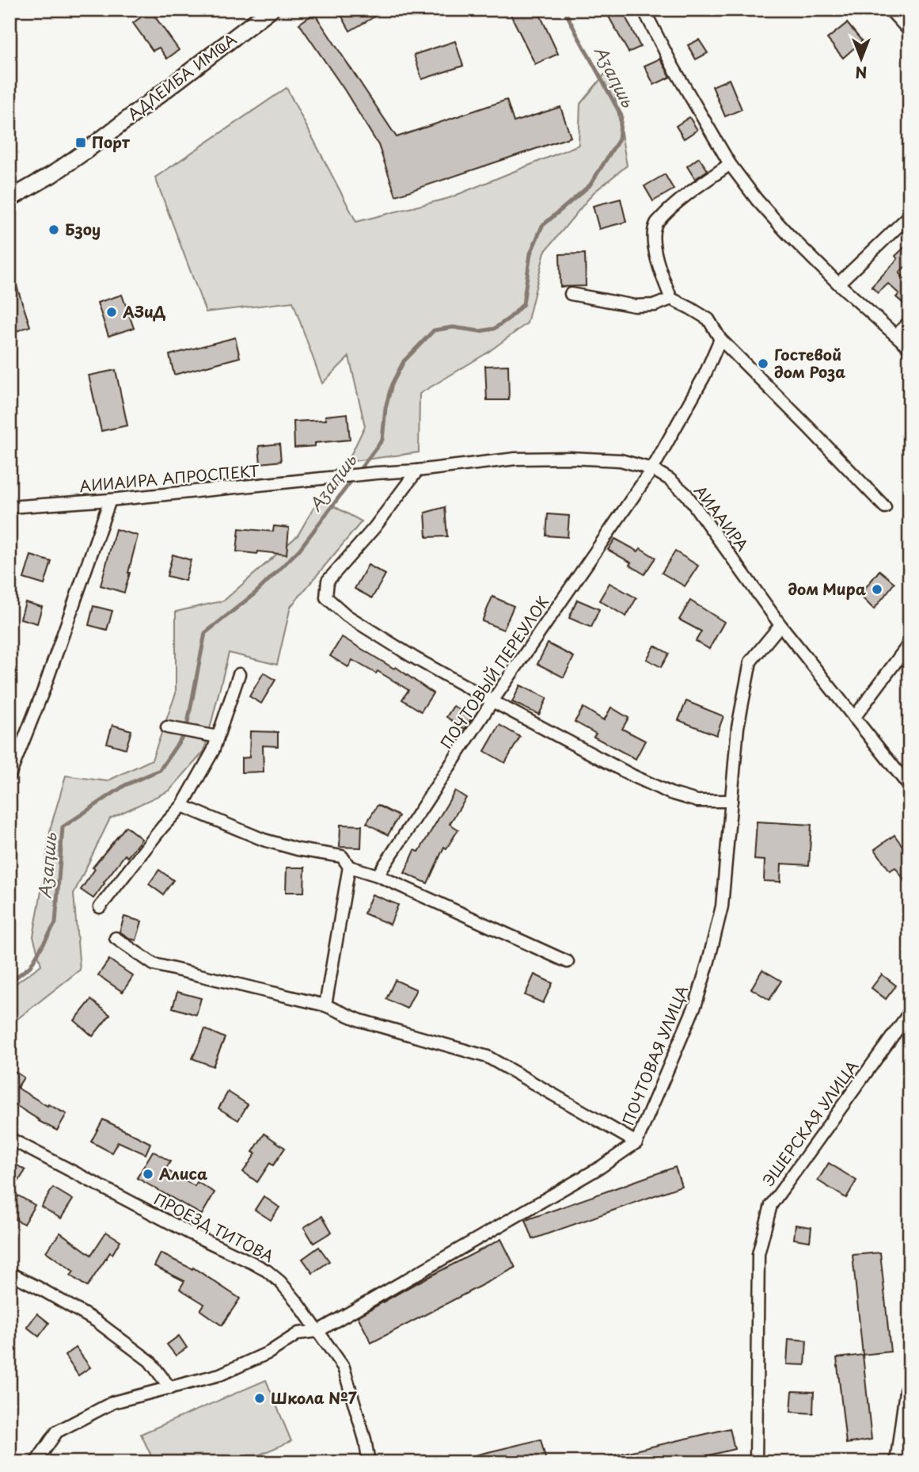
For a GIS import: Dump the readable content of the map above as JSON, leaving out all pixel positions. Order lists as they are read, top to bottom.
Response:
{
  "streets": {
    "main road": ["АДЛЕИБА ИМҨА"],
    "street": [
      "АИИАИРА АПРОСПЕКТ",
      "АИААИРА",
      "ПОЧТОВЫЙ ПЕРЕУЛОК",
      "ПОЧТОВАЯ УЛИЦА",
      "ЭШЕРСКАЯ УЛИЦА",
      "ПРОЕЗД ТИТОВА"
    ]
  },
  "crossings": [
    ["АИИАИРА АПРОСПЕКТ", "АИААИРА"],
    ["АИААИРА", "ПОЧТОВЫЙ ПЕРЕУЛОК"],
    ["АИААИРА", "ПОЧТОВАЯ УЛИЦА"],
    ["ПОЧТОВАЯ УЛИЦА", "ПРОЕЗД ТИТОВА"]
  ],
  "water": ["Аӡаԥшь"],
  "places": {
    "transit": ["Порт"],
    "other": [
      "Бзоу",
      "АЗиД",
      "Гостевой дом Роза",
      "дом Мира",
      "Алиса",
      "Школа №7"
    ]
  },
  "north": "bottom"
}
